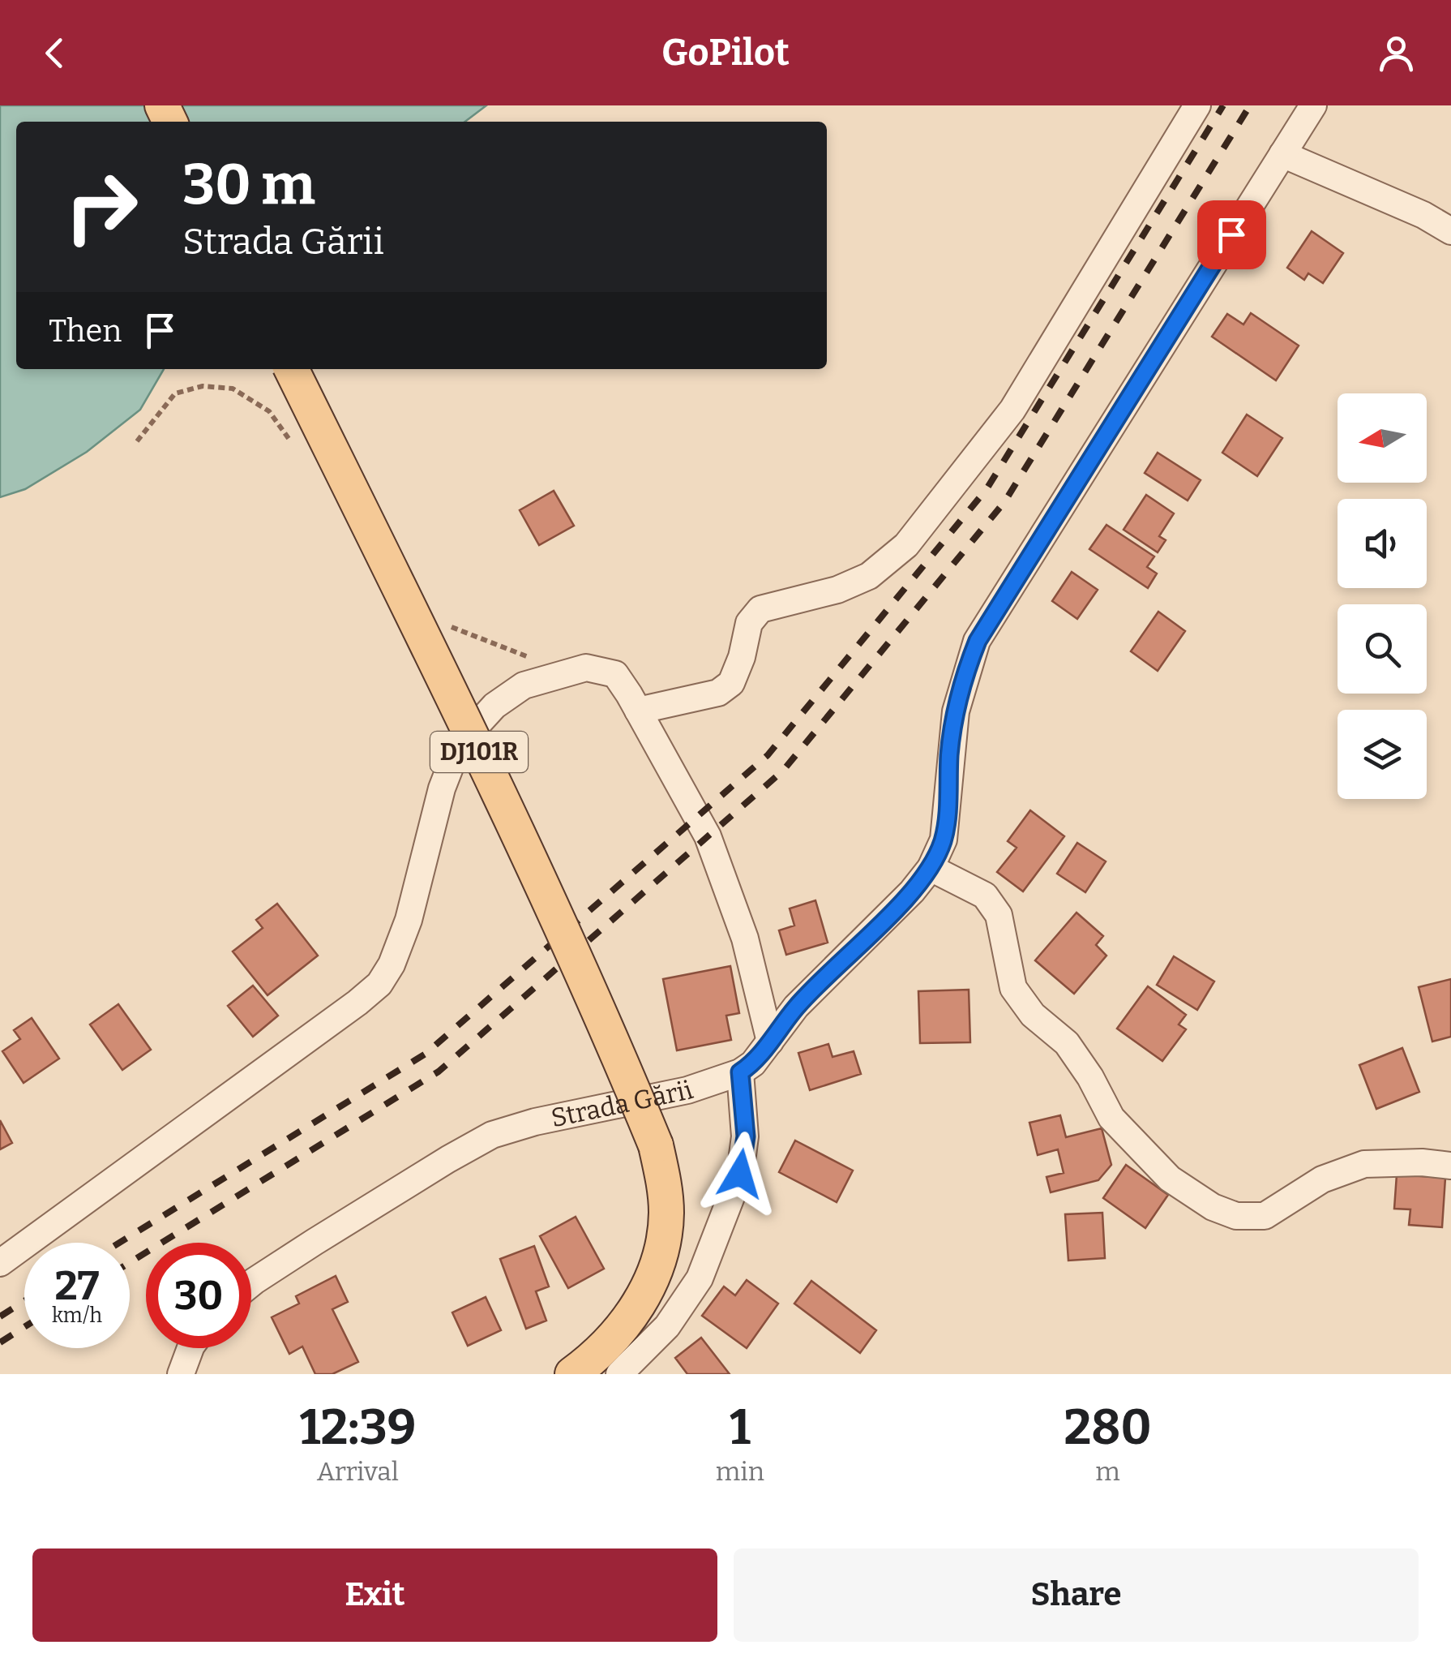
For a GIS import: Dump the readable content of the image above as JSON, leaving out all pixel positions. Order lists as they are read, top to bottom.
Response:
{
  "streets": {
    "main road": ["DJ101R"],
    "street": ["Strada Gării"]
  },
  "north": "left",
  "page": {
    "header": "GoPilot",
    "turn": ["30 m", "Strada Gării"],
    "then": "Then",
    "speed": "27 km/h",
    "limit": "30",
    "eta": [
      "12:39",
      "Arrival",
      "1",
      "min",
      "280",
      "m"
    ],
    "buttons": ["Exit", "Share"]
  }
}
